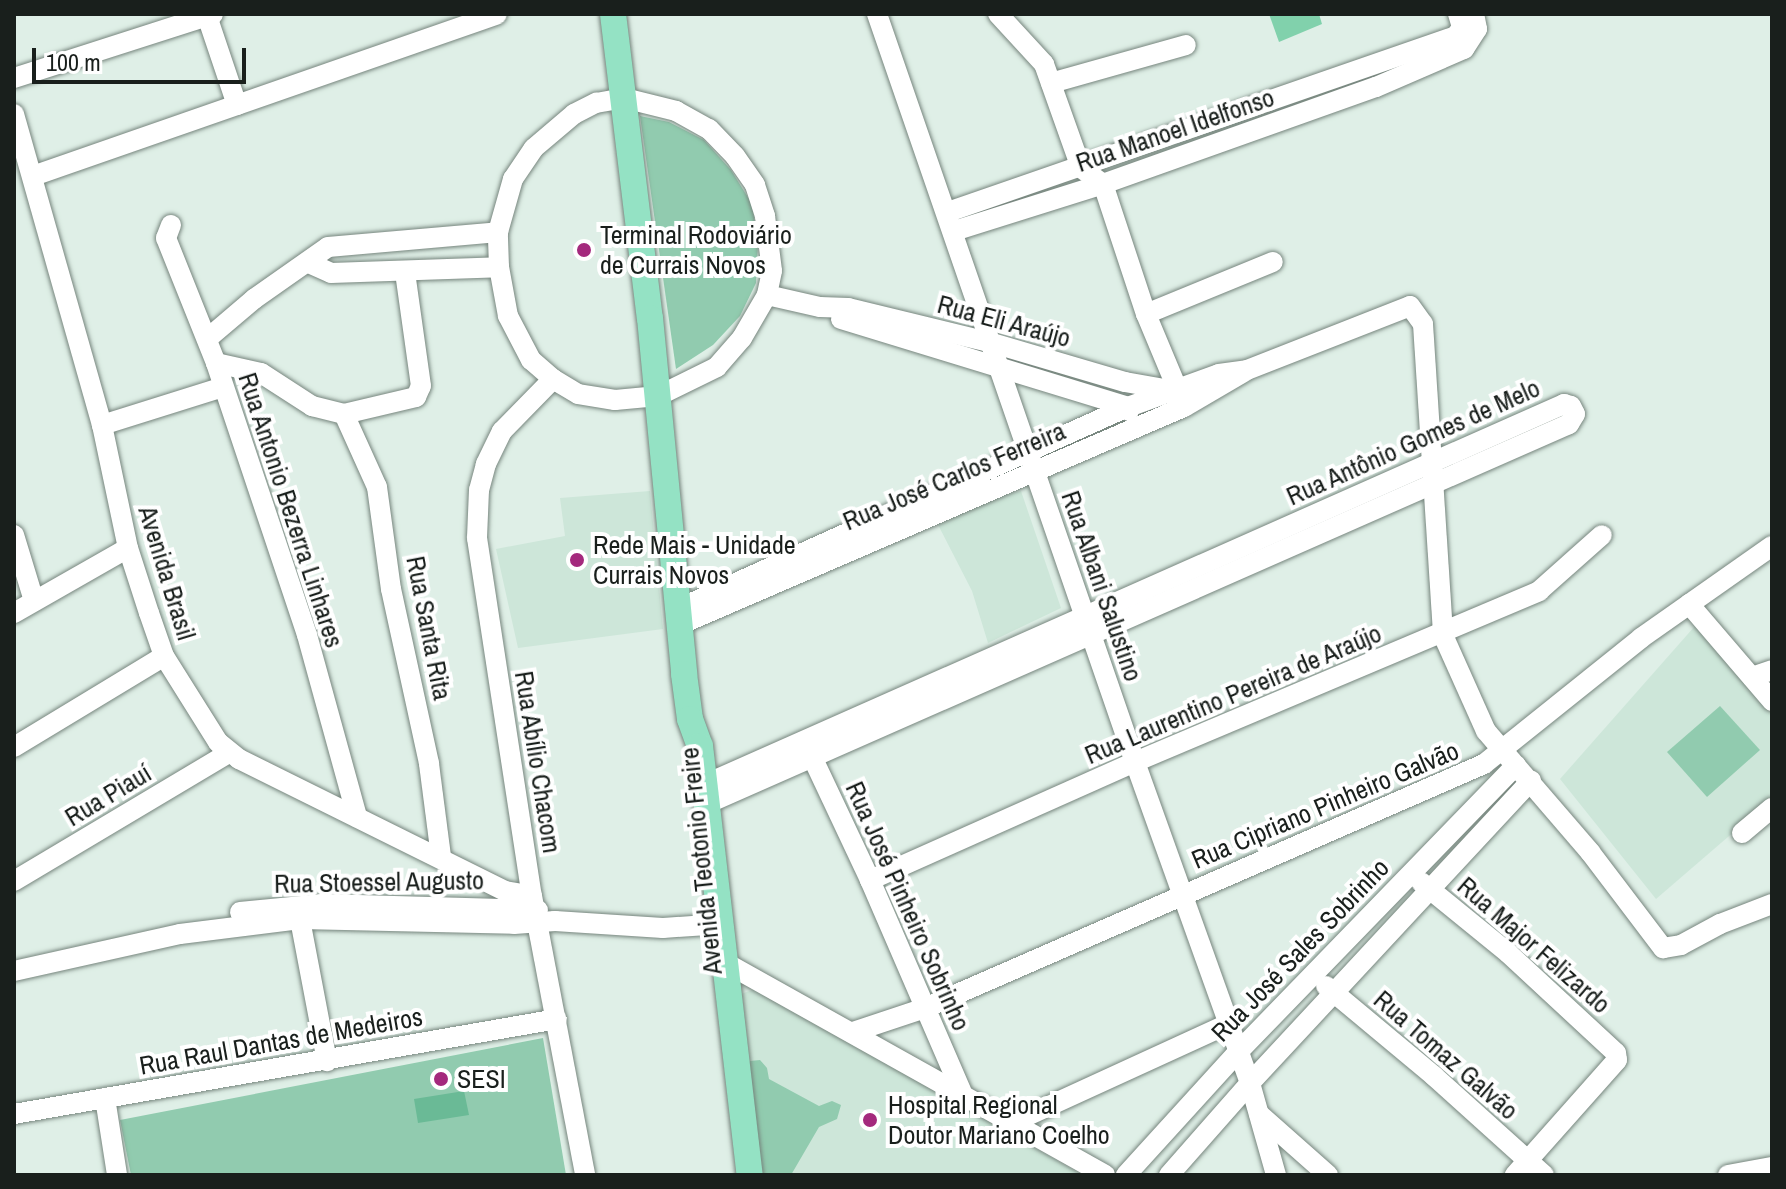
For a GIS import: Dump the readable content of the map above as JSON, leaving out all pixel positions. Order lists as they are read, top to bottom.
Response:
{
  "streets": {
    "main road": ["Avenida Teotonio Freire"],
    "street": [
      "Rua Manoel Idelfonso",
      "Rua Eli Araújo",
      "Rua Antônio Gomes de Melo",
      "Rua José Carlos Ferreira",
      "Rua Antonio Bezerra Linhares",
      "Avenida Brasil",
      "Rua Albani Salustino",
      "Rua Santa Rita",
      "Rua Laurentino Pereira de Araújo",
      "Rua Abílio Chacom",
      "Rua Piauí",
      "Rua Cipriano Pinheiro Galvão",
      "Rua Stoessel Augusto",
      "Rua José Pinheiro Sobrinho",
      "Rua Major Felizardo",
      "Rua José Sales Sobrinho",
      "Rua Raul Dantas de Medeiros",
      "Rua Tomaz Galvão"
    ]
  },
  "crossings": [
    ["Rua Manoel Idelfonso", "Rua Albani Salustino"],
    ["Rua Eli Araújo", "Rua José Carlos Ferreira"],
    ["Rua Eli Araújo", "Rua Albani Salustino"],
    ["Rua Antônio Gomes de Melo", "Rua José Carlos Ferreira"],
    ["Rua Antônio Gomes de Melo", "Rua Albani Salustino"],
    ["Rua Antônio Gomes de Melo", "Avenida Teotonio Freire"],
    ["Rua Antônio Gomes de Melo", "Rua José Pinheiro Sobrinho"],
    ["Rua José Carlos Ferreira", "Rua Albani Salustino"],
    ["Rua Antonio Bezerra Linhares", "Avenida Brasil"],
    ["Avenida Brasil", "Rua Santa Rita"],
    ["Avenida Brasil", "Rua Abílio Chacom"],
    ["Avenida Brasil", "Rua Piauí"],
    ["Avenida Brasil", "Avenida Teotonio Freire"],
    ["Avenida Brasil", "Rua Stoessel Augusto"],
    ["Rua Albani Salustino", "Rua Laurentino Pereira de Araújo"],
    ["Rua Albani Salustino", "Rua Cipriano Pinheiro Galvão"],
    ["Rua Albani Salustino", "Rua José Sales Sobrinho"],
    ["Rua Laurentino Pereira de Araújo", "Rua José Pinheiro Sobrinho"],
    ["Rua Abílio Chacom", "Rua Stoessel Augusto"],
    ["Rua Abílio Chacom", "Rua Raul Dantas de Medeiros"],
    ["Rua Cipriano Pinheiro Galvão", "Rua José Pinheiro Sobrinho"],
    ["Rua Cipriano Pinheiro Galvão", "Rua José Sales Sobrinho"],
    ["Rua Major Felizardo", "Rua José Sales Sobrinho"],
    ["Rua Major Felizardo", "Rua Tomaz Galvão"],
    ["Rua José Sales Sobrinho", "Rua Tomaz Galvão"]
  ],
  "places": [
    "Terminal Rodoviário de Currais Novos",
    "Rede Mais - Unidade Currais Novos",
    "SESI",
    "Hospital Regional Doutor Mariano Coelho"
  ],
  "scale_bar": "100 m"
}
